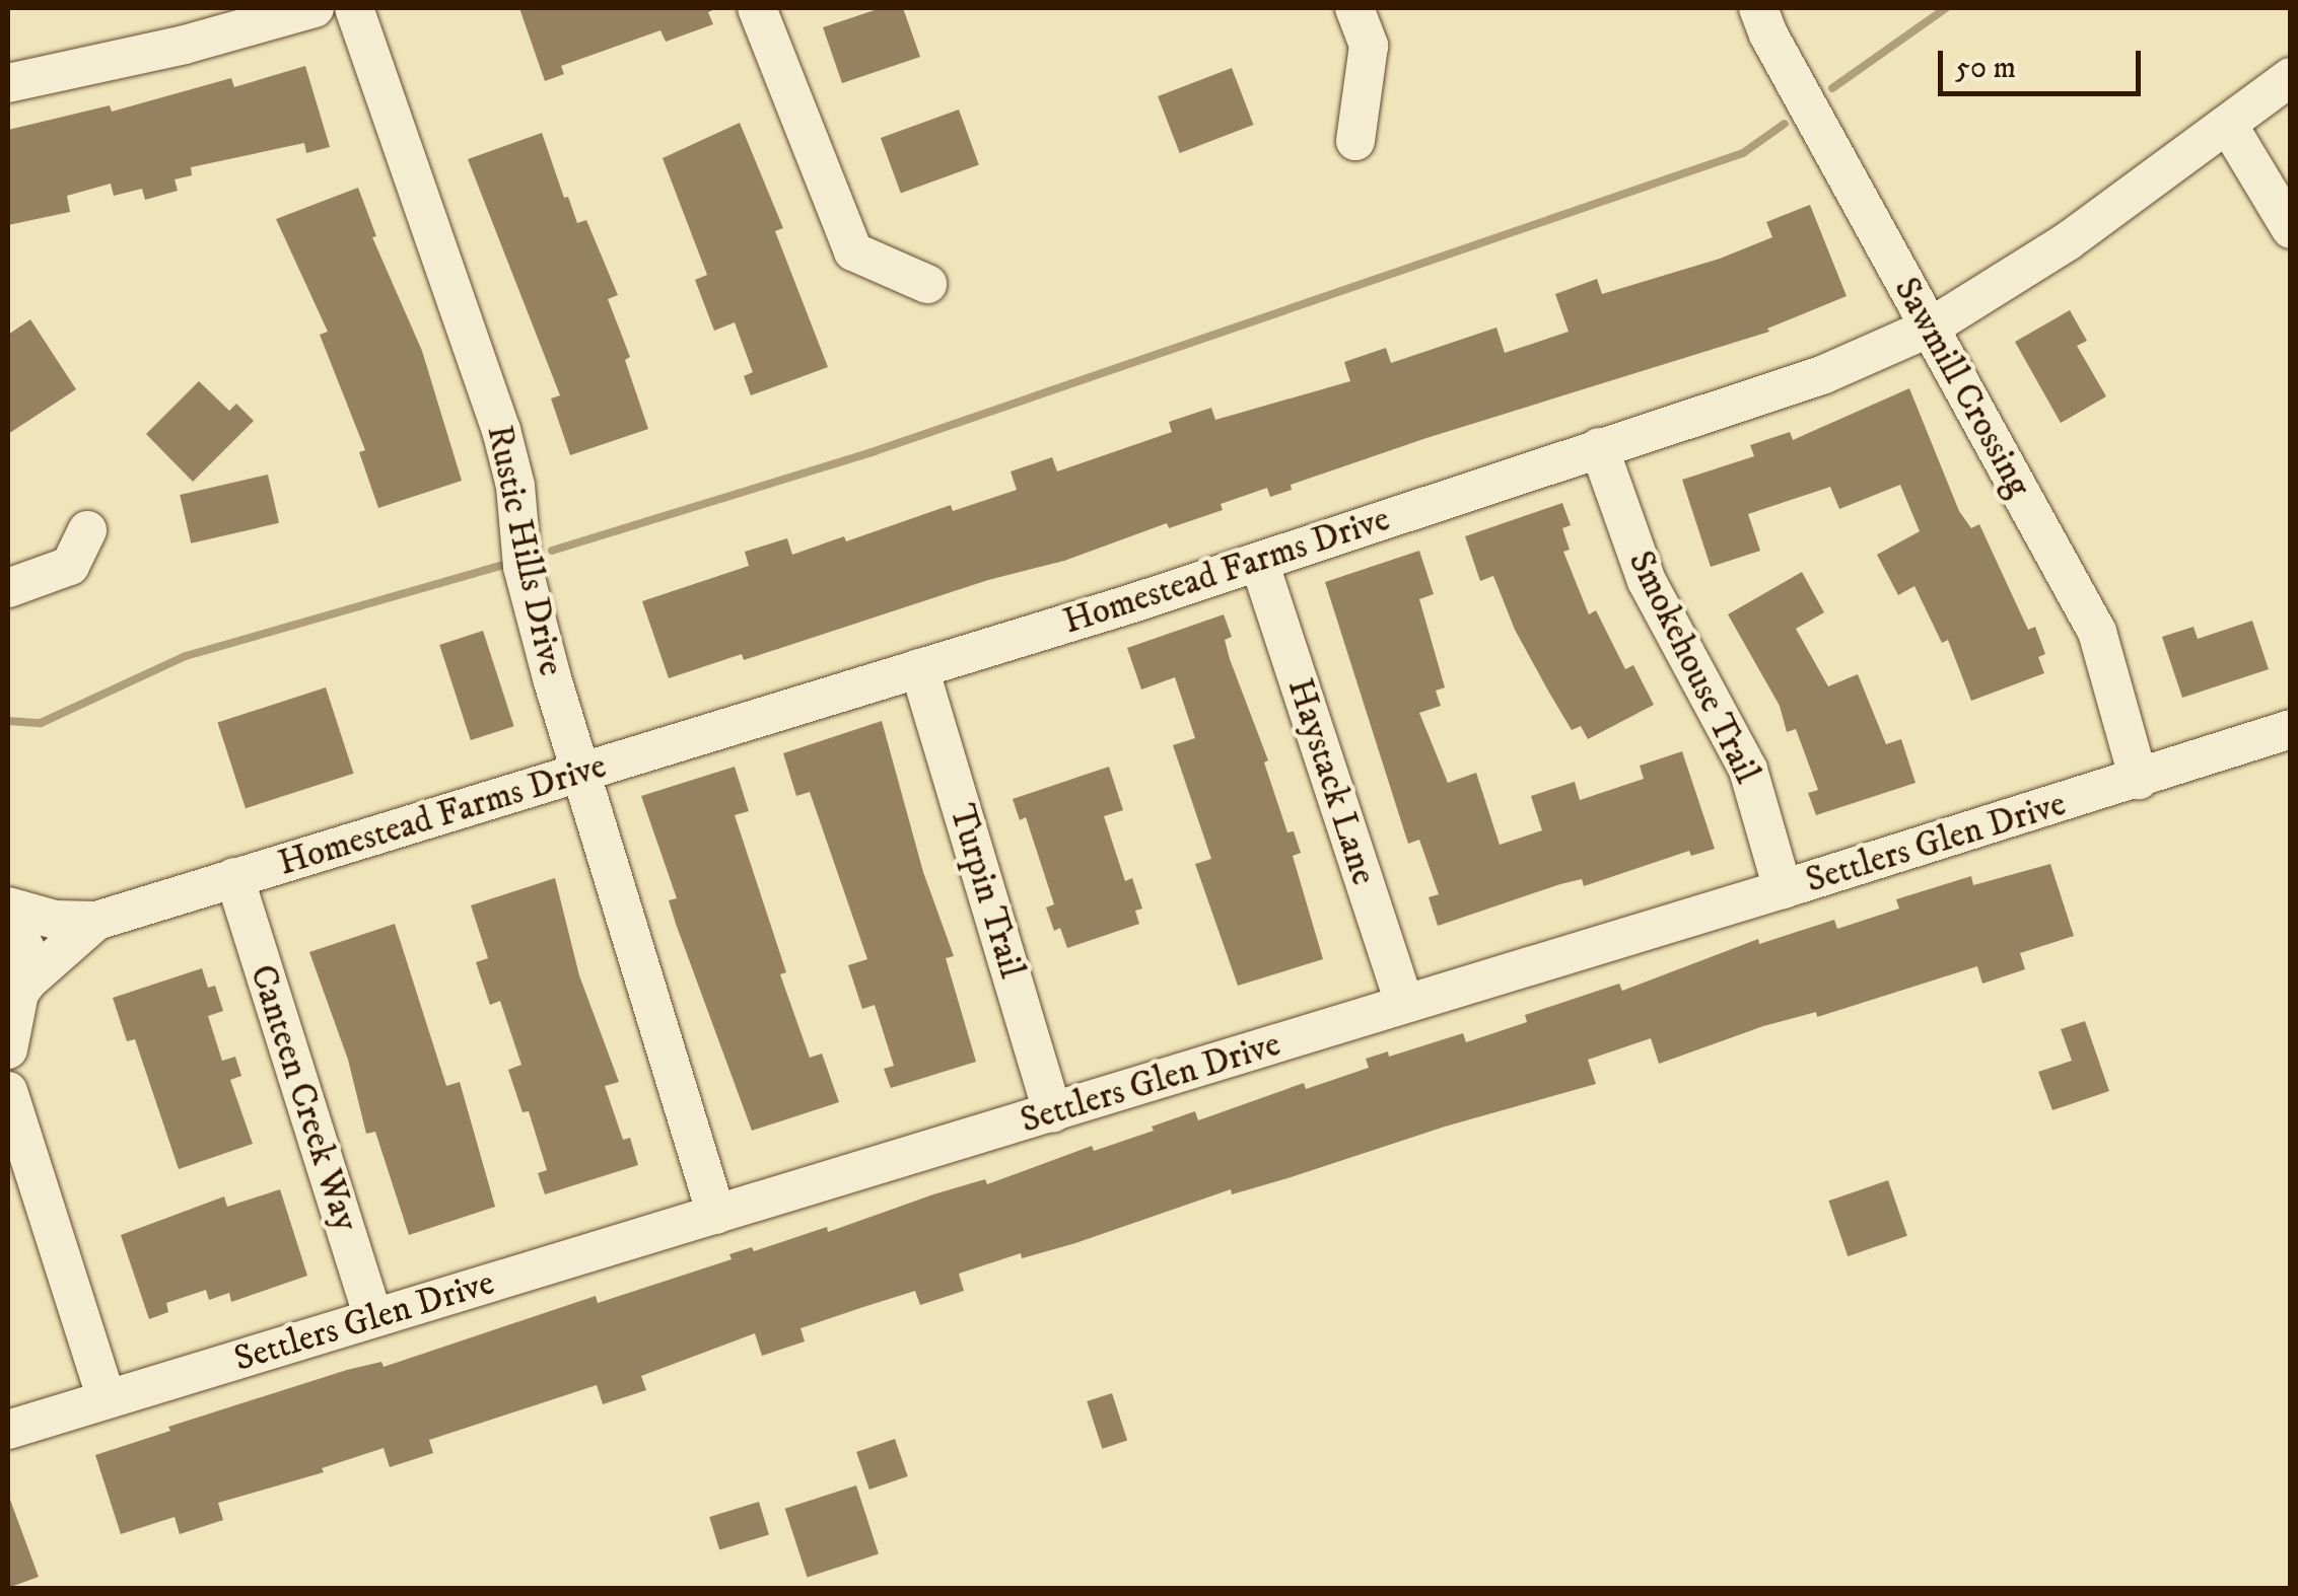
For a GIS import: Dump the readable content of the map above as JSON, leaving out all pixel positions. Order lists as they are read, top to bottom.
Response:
{
  "streets": {
    "street": [
      "Sawmill Crossing",
      "Rustic Hills Drive",
      "Homestead Farms Drive",
      "Smokehouse Trail",
      "Haystack Lane",
      "Settlers Glen Drive",
      "Turpin Trail",
      "Canteen Creek Way"
    ]
  },
  "crossings": [
    ["Sawmill Crossing", "Homestead Farms Drive"],
    ["Sawmill Crossing", "Settlers Glen Drive"],
    ["Rustic Hills Drive", "Homestead Farms Drive"],
    ["Rustic Hills Drive", "Settlers Glen Drive"],
    ["Homestead Farms Drive", "Smokehouse Trail"],
    ["Homestead Farms Drive", "Haystack Lane"],
    ["Homestead Farms Drive", "Turpin Trail"],
    ["Homestead Farms Drive", "Canteen Creek Way"],
    ["Smokehouse Trail", "Settlers Glen Drive"],
    ["Haystack Lane", "Settlers Glen Drive"],
    ["Settlers Glen Drive", "Turpin Trail"],
    ["Settlers Glen Drive", "Canteen Creek Way"]
  ],
  "scale_bar": "50 m"
}
